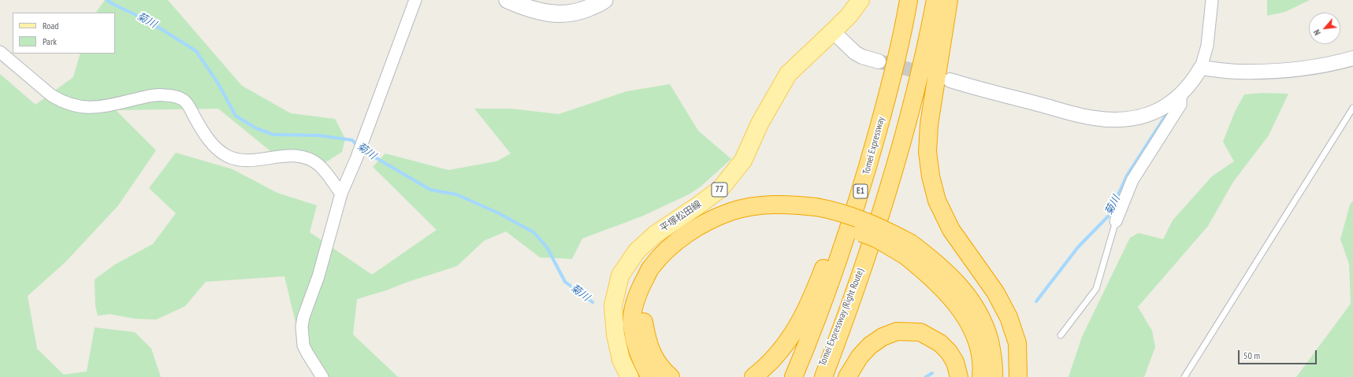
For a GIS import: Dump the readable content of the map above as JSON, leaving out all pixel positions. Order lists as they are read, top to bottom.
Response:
{
  "streets": {
    "highway": ["Tomei Expressway", "E1", "Tomei Expressway (Right Route)"],
    "main road": ["77", "平塚松田線"]
  },
  "water": ["菊川"],
  "legend": ["Road", "Park"],
  "scale_bar": "50 m",
  "north": "bottom left"
}
